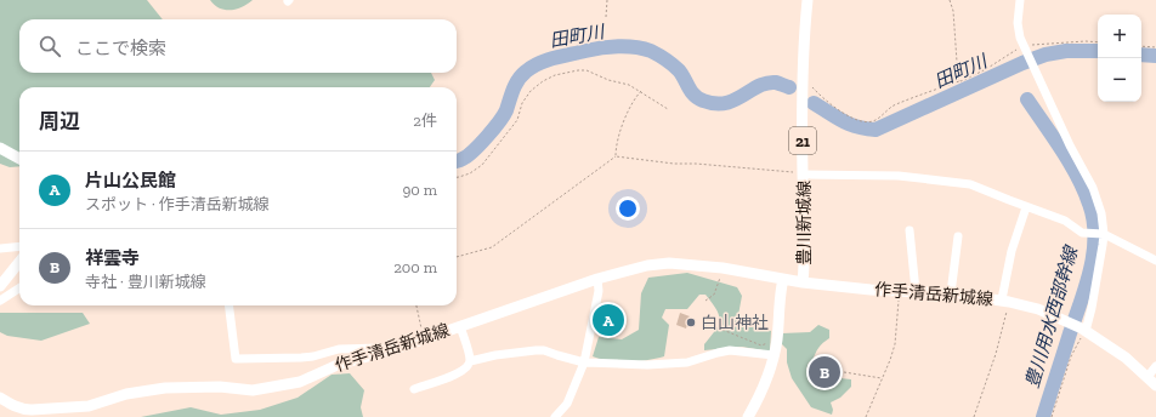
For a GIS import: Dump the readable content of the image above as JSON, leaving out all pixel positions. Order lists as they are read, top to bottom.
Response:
{
  "streets": {
    "main road": ["21", "豊川新城線", "作手清岳新城線"]
  },
  "crossings": [
    ["豊川新城線", "作手清岳新城線"]
  ],
  "water": ["田町川", "豊川用水西部幹線"],
  "places": ["白山神社"],
  "page": {
    "map_buttons": ["+", "−"],
    "search": "ここで検索",
    "heading": ["周辺", "2件"],
    "list": [
      {
        "mark": "A",
        "name": "片山公民館",
        "note": "スポット · 作手清岳新城線",
        "value": "90 m"
      },
      {
        "mark": "B",
        "name": "祥雲寺",
        "note": "寺社 · 豊川新城線",
        "value": "200 m"
      }
    ],
    "pins": ["A", "B"]
  }
}
